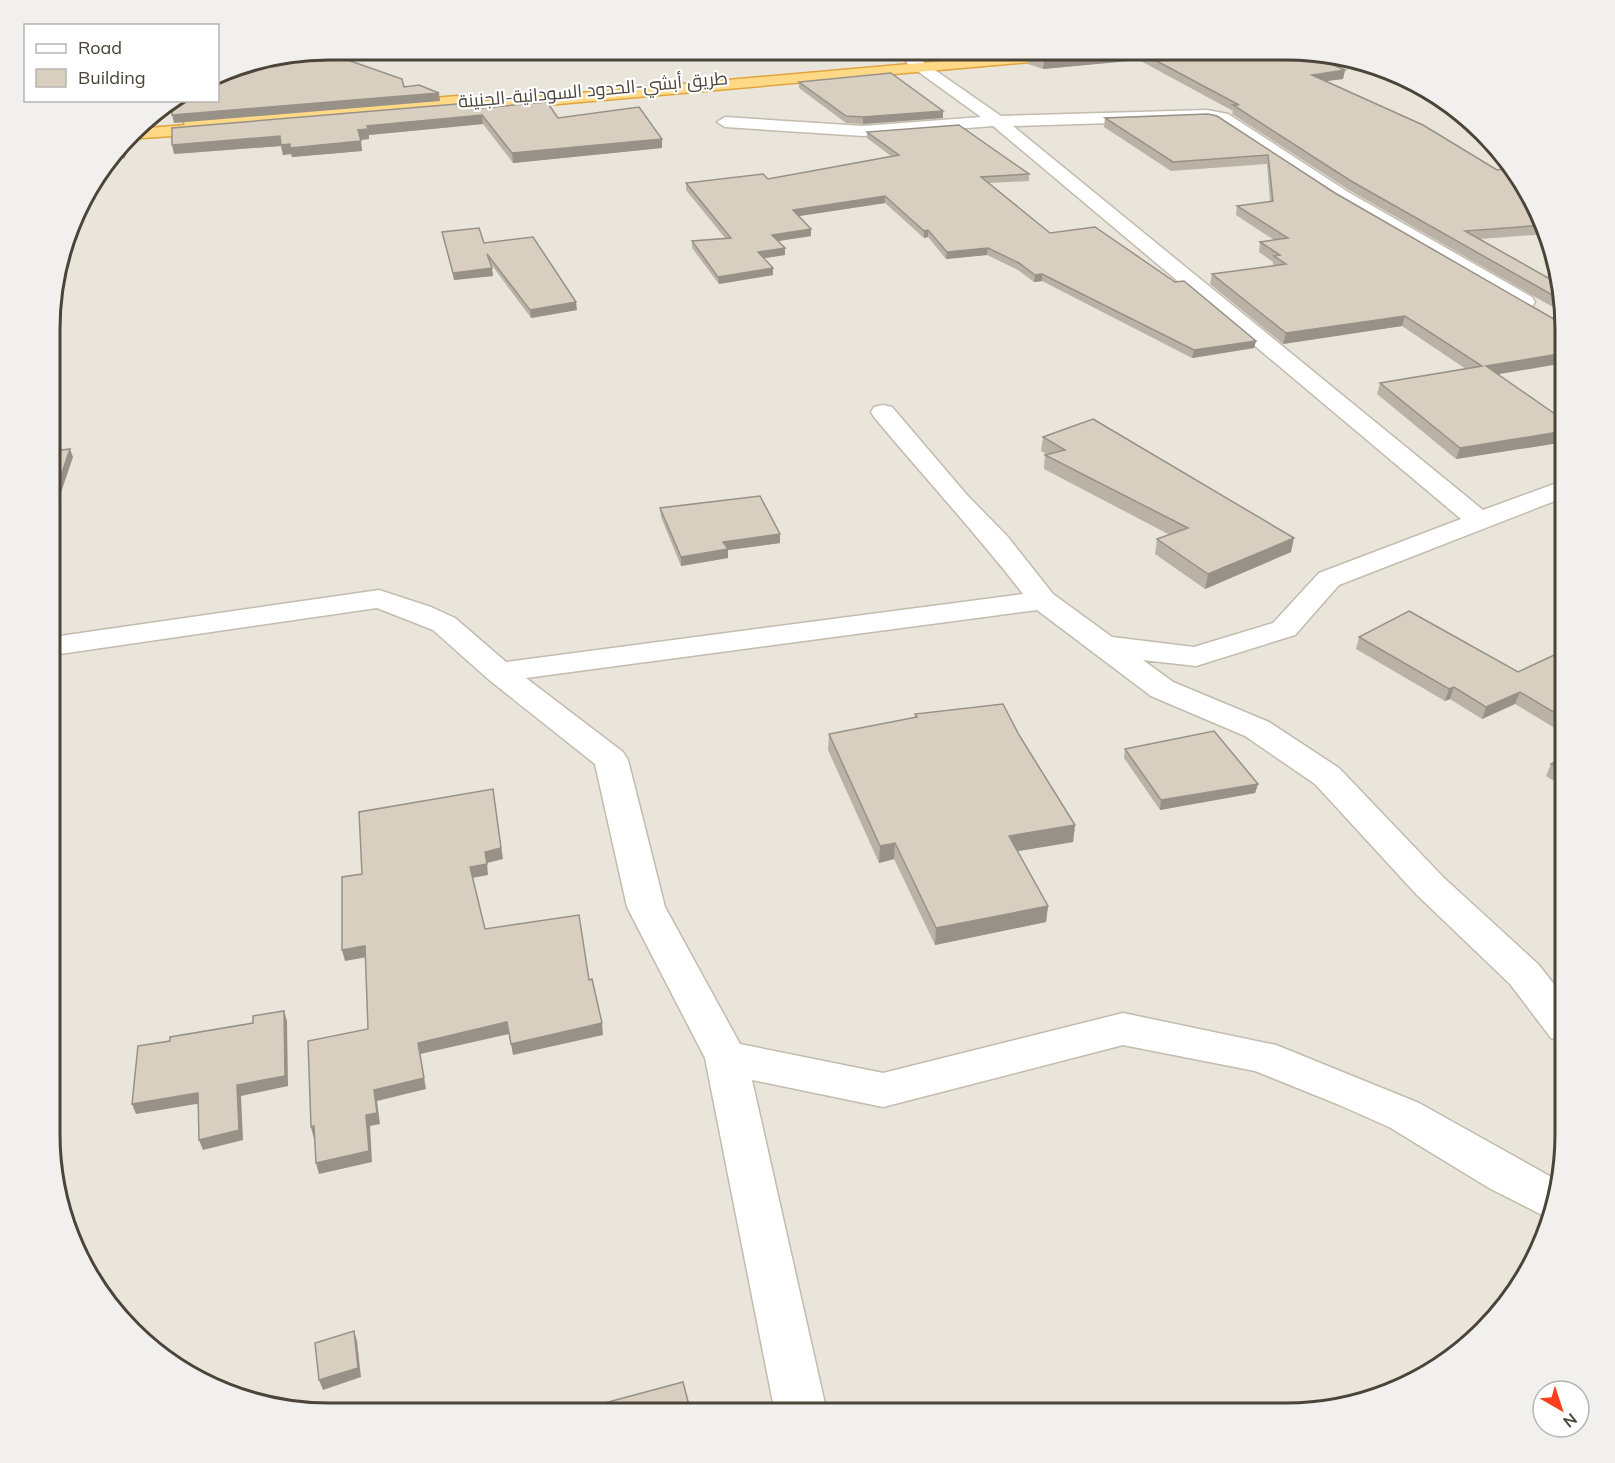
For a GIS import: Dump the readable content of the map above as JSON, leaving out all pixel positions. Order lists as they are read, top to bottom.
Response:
{
  "streets": {
    "highway": ["طريق أبشي-الحدود السودانية-الجنينة"]
  },
  "legend": ["Road", "Building"],
  "north": "bottom right"
}
